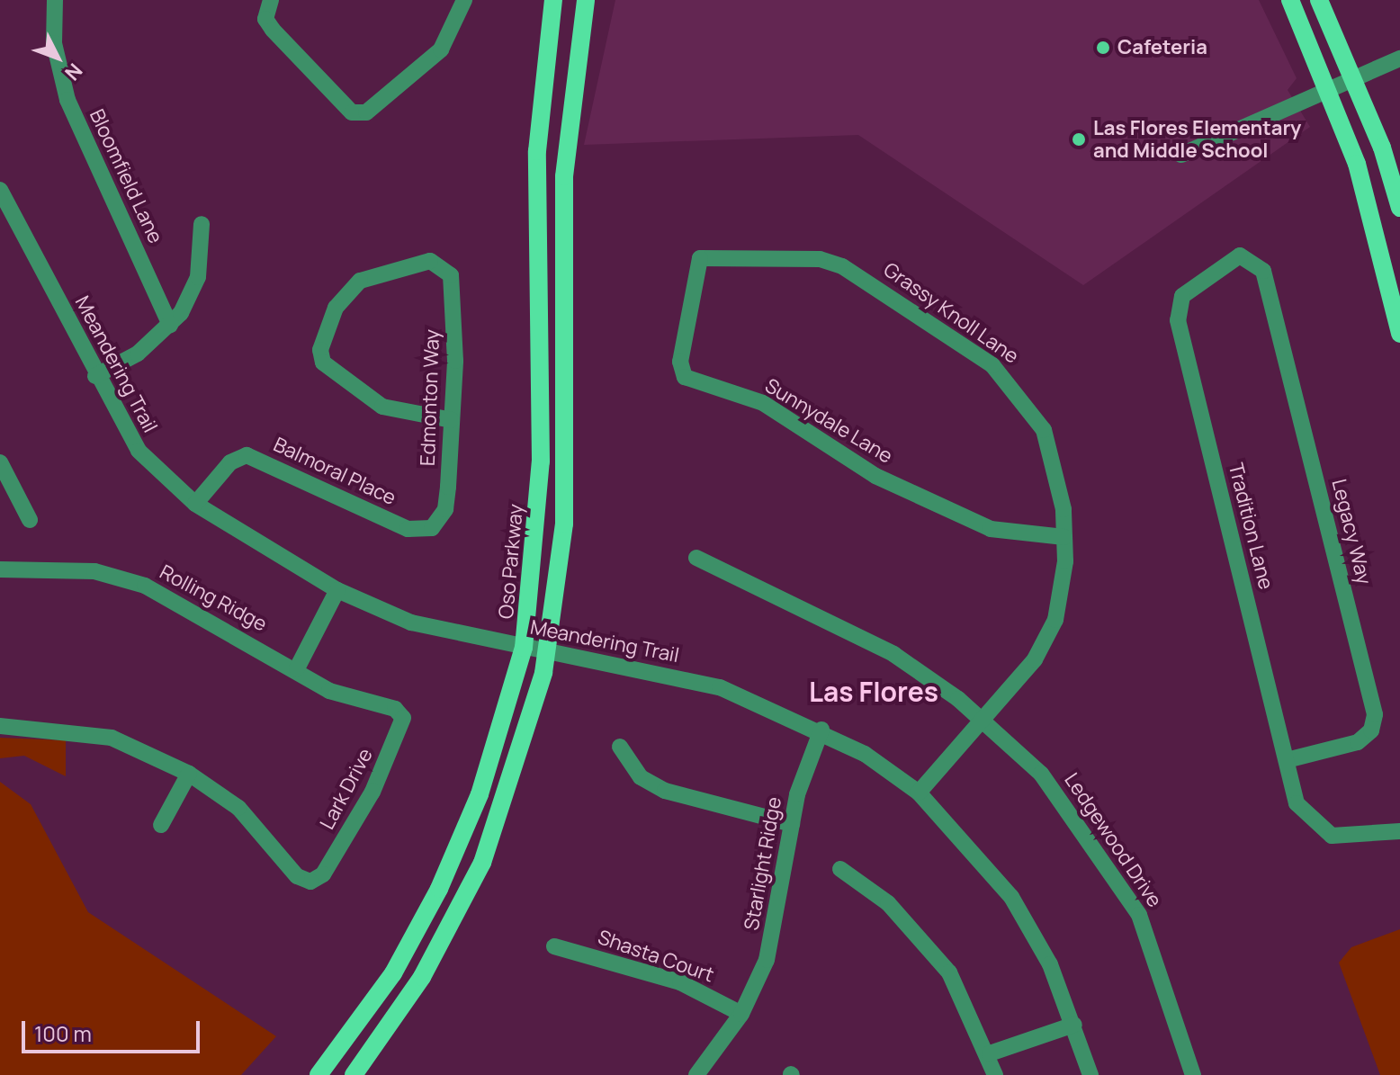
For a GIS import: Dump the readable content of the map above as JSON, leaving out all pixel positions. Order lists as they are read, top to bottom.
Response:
{
  "streets": {
    "main road": ["Oso Parkway"],
    "street": [
      "Bloomfield Lane",
      "Grassy Knoll Lane",
      "Meandering Trail",
      "Edmonton Way",
      "Sunnydale Lane",
      "Balmoral Place",
      "Tradition Lane",
      "Legacy Way",
      "Rolling Ridge",
      "Lark Drive",
      "Ledgewood Drive",
      "Starlight Ridge",
      "Shasta Court"
    ]
  },
  "crossings": [
    ["Grassy Knoll Lane", "Meandering Trail"],
    ["Grassy Knoll Lane", "Sunnydale Lane"],
    ["Grassy Knoll Lane", "Ledgewood Drive"],
    ["Meandering Trail", "Balmoral Place"],
    ["Meandering Trail", "Oso Parkway"],
    ["Meandering Trail", "Starlight Ridge"],
    ["Edmonton Way", "Balmoral Place"],
    ["Tradition Lane", "Legacy Way"],
    ["Rolling Ridge", "Lark Drive"],
    ["Starlight Ridge", "Shasta Court"]
  ],
  "districts": ["Las Flores"],
  "places": ["Cafeteria", "Las Flores Elementary and Middle School"],
  "scale_bar": "100 m",
  "north": "bottom right"
}
